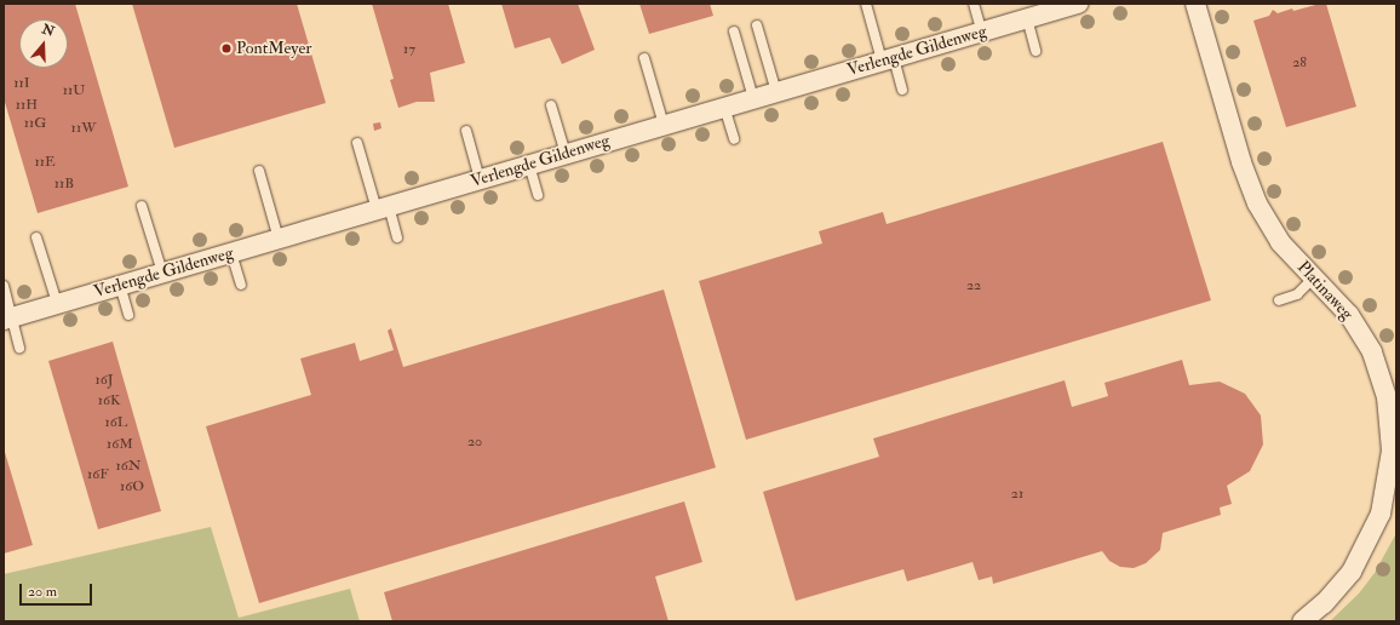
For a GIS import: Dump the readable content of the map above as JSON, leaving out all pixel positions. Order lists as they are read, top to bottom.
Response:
{
  "streets": {
    "street": ["Verlengde Gildenweg", "Platinaweg"]
  },
  "places": ["PontMeyer"],
  "house_numbers": [
    "17",
    "28",
    "11I",
    "11U",
    "11H",
    "11G",
    "11W",
    "11E",
    "11B",
    "22",
    "16J",
    "16K",
    "16L",
    "20",
    "16M",
    "16N",
    "16F",
    "16O",
    "21"
  ],
  "scale_bar": "20 m",
  "north": "top"
}
